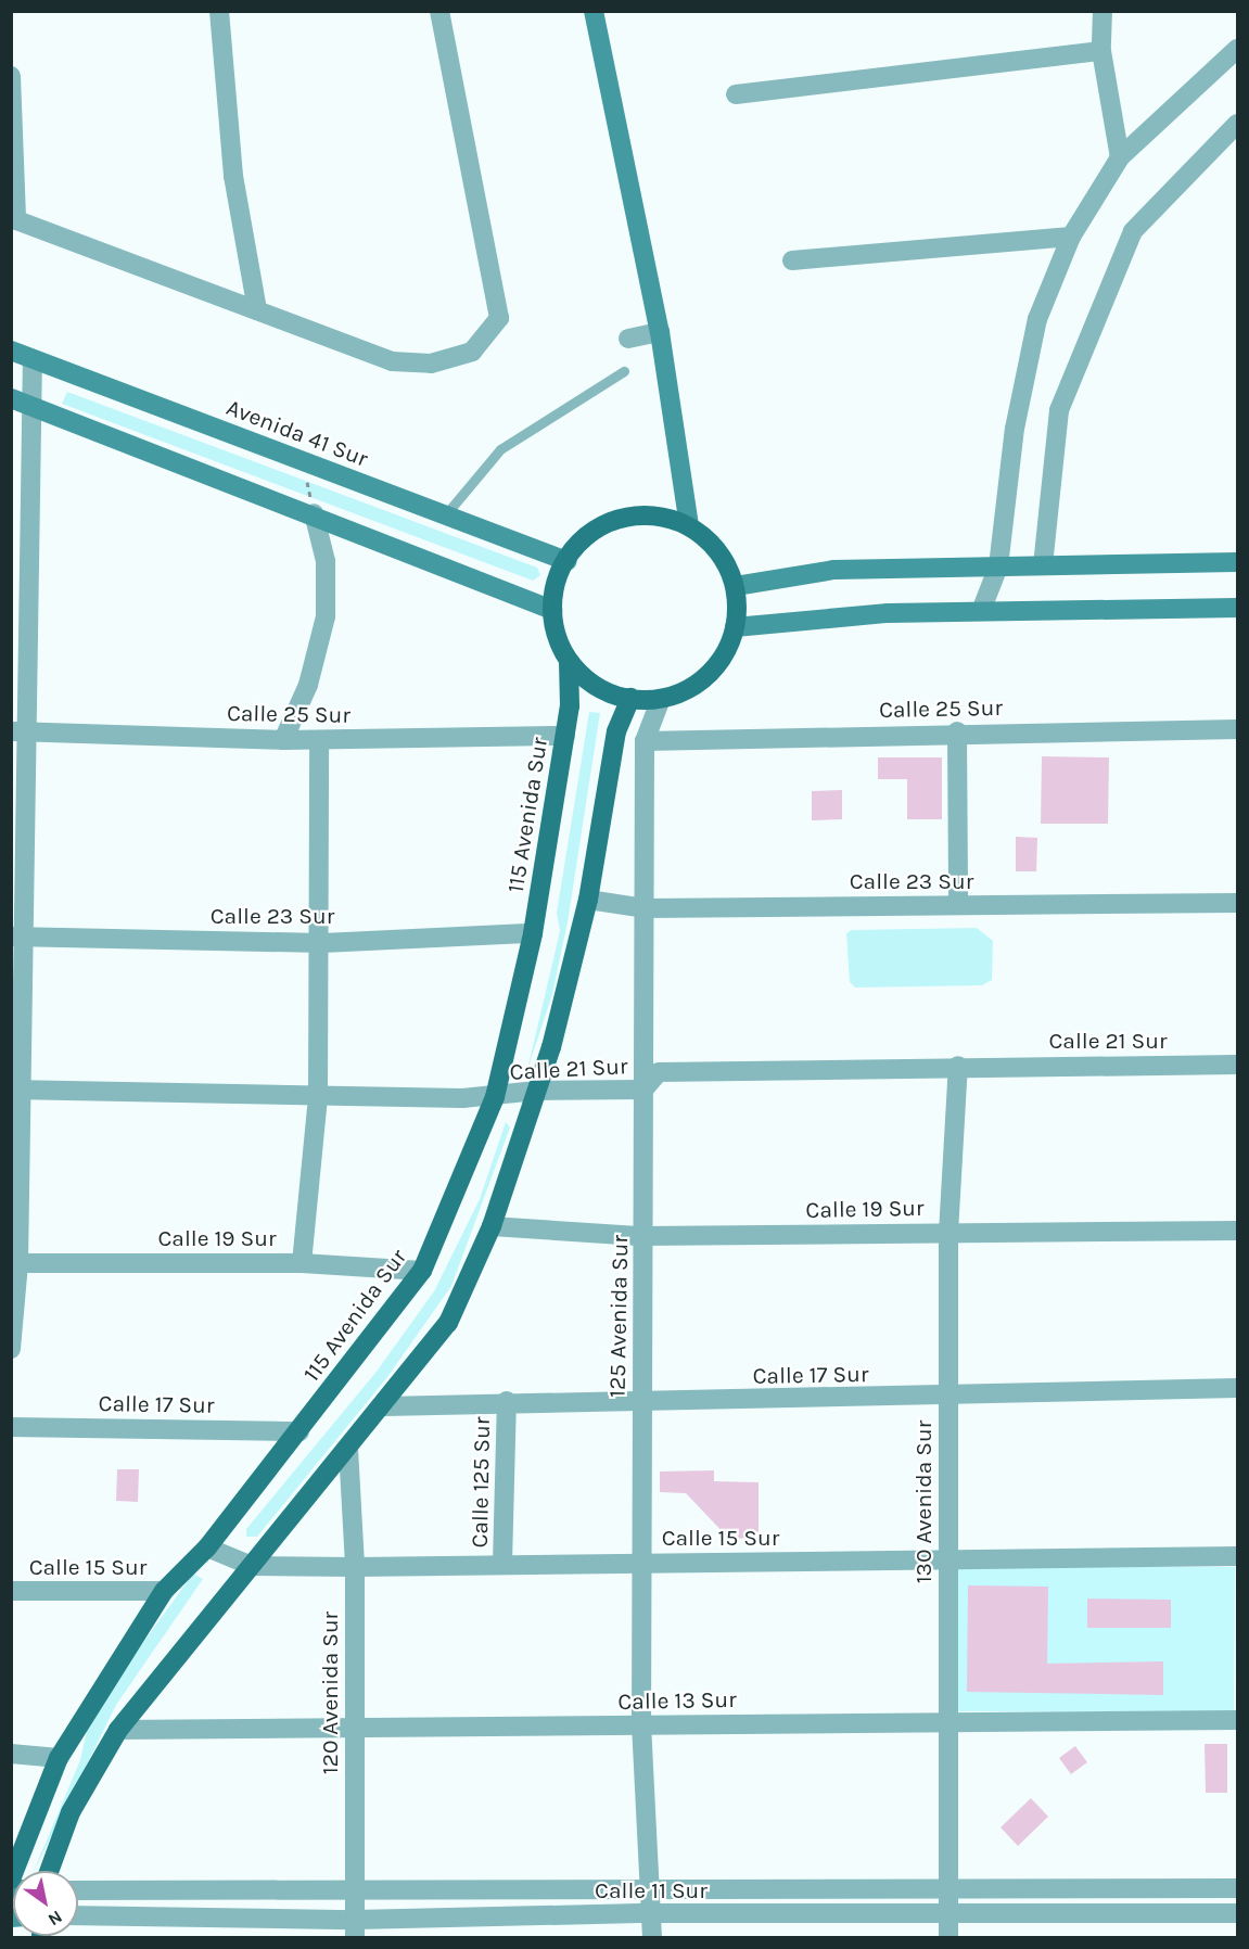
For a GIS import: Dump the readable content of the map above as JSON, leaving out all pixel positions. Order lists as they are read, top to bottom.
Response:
{
  "streets": {
    "main road": ["Avenida 41 Sur", "115 Avenida Sur"],
    "street": [
      "Calle 25 Sur",
      "Calle 23 Sur",
      "Calle 21 Sur",
      "Calle 19 Sur",
      "125 Avenida Sur",
      "Calle 17 Sur",
      "Calle 125 Sur",
      "130 Avenida Sur",
      "Calle 15 Sur",
      "120 Avenida Sur",
      "Calle 13 Sur",
      "Calle 11 Sur"
    ]
  },
  "crossings": [
    ["Avenida 41 Sur", "115 Avenida Sur"],
    ["Avenida 41 Sur", "125 Avenida Sur"],
    ["Calle 25 Sur", "115 Avenida Sur"],
    ["Calle 25 Sur", "125 Avenida Sur"],
    ["115 Avenida Sur", "Calle 23 Sur"],
    ["115 Avenida Sur", "Calle 21 Sur"],
    ["115 Avenida Sur", "Calle 19 Sur"],
    ["115 Avenida Sur", "125 Avenida Sur"],
    ["115 Avenida Sur", "Calle 17 Sur"],
    ["115 Avenida Sur", "Calle 15 Sur"],
    ["Calle 23 Sur", "125 Avenida Sur"],
    ["Calle 21 Sur", "125 Avenida Sur"],
    ["Calle 21 Sur", "130 Avenida Sur"],
    ["Calle 19 Sur", "125 Avenida Sur"],
    ["Calle 19 Sur", "130 Avenida Sur"],
    ["125 Avenida Sur", "Calle 17 Sur"],
    ["125 Avenida Sur", "Calle 15 Sur"],
    ["125 Avenida Sur", "Calle 13 Sur"],
    ["125 Avenida Sur", "Calle 11 Sur"],
    ["Calle 17 Sur", "Calle 125 Sur"],
    ["Calle 17 Sur", "130 Avenida Sur"],
    ["Calle 125 Sur", "Calle 15 Sur"],
    ["130 Avenida Sur", "Calle 15 Sur"],
    ["130 Avenida Sur", "Calle 13 Sur"],
    ["130 Avenida Sur", "Calle 11 Sur"],
    ["Calle 15 Sur", "120 Avenida Sur"],
    ["120 Avenida Sur", "Calle 13 Sur"],
    ["120 Avenida Sur", "Calle 11 Sur"]
  ],
  "north": "bottom right"
}
